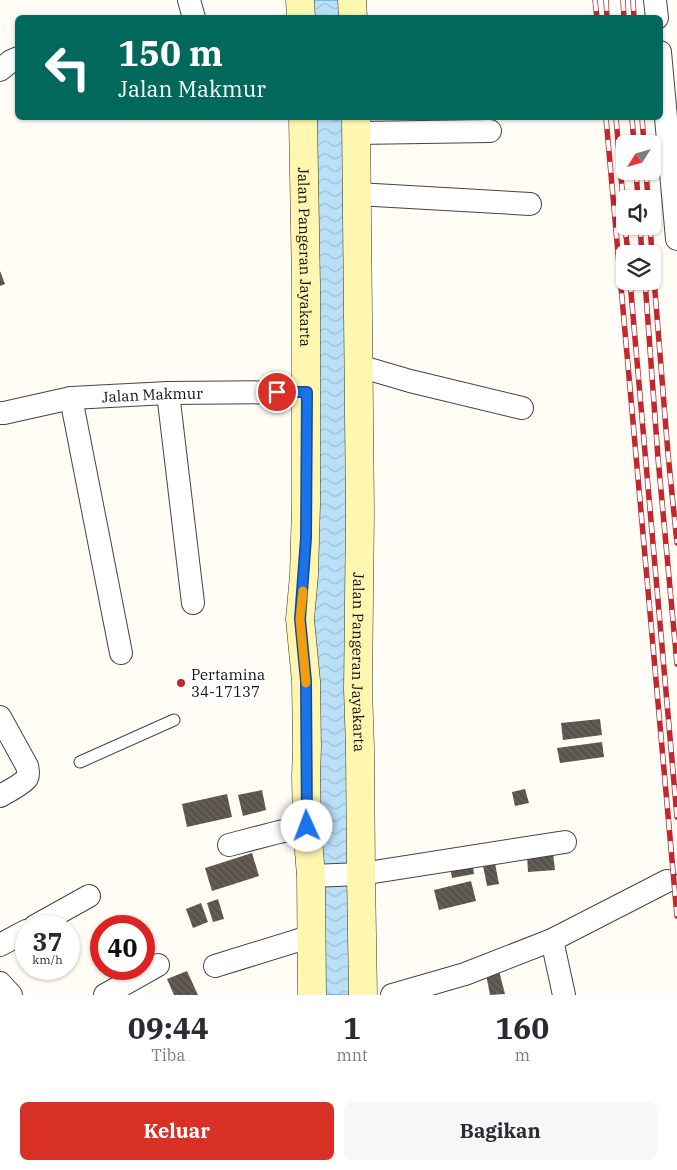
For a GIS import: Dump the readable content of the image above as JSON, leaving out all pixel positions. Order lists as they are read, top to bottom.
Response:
{
  "streets": {
    "street": ["Jalan Pangeran Jayakarta", "Jalan Makmur"]
  },
  "crossings": [
    ["Jalan Pangeran Jayakarta", "Jalan Makmur"]
  ],
  "places": ["Pertamina 34-17137"],
  "north": "bottom left",
  "page": {
    "turn": ["150 m", "Jalan Makmur"],
    "speed": "37 km/h",
    "limit": "40",
    "eta": [
      "09:44",
      "Tiba",
      "1",
      "mnt",
      "160",
      "m"
    ],
    "buttons": ["Keluar", "Bagikan"]
  }
}
